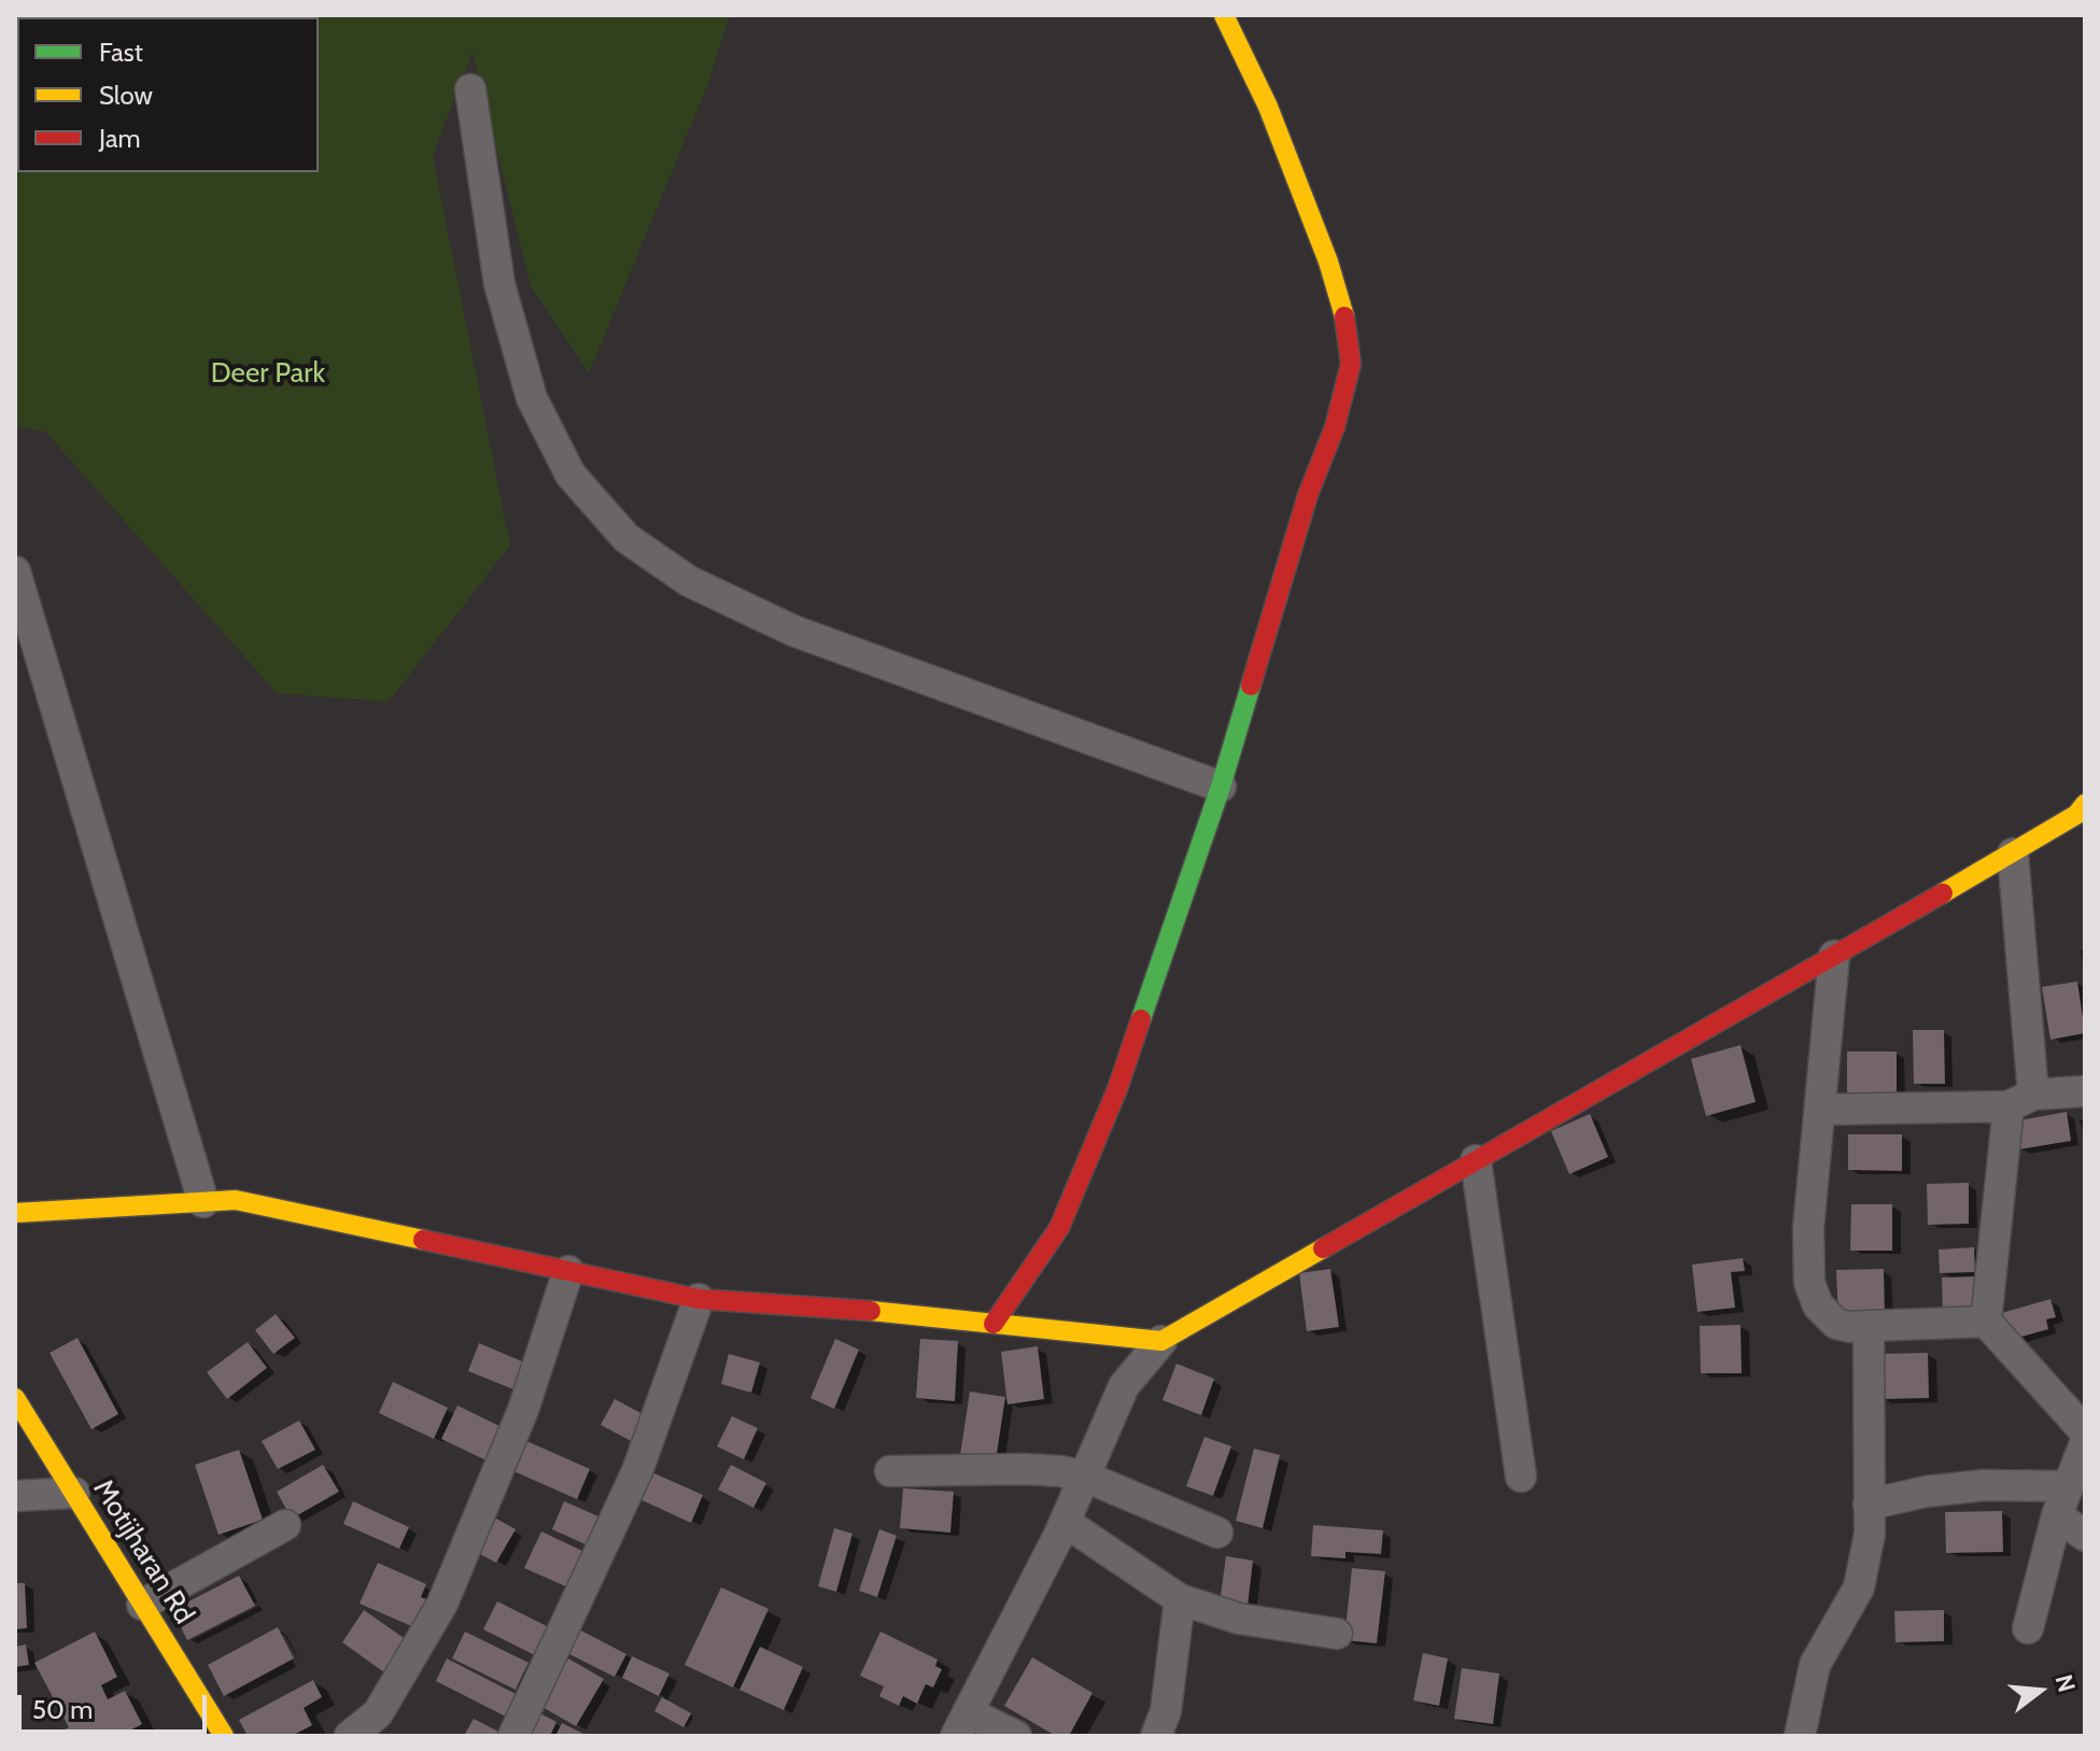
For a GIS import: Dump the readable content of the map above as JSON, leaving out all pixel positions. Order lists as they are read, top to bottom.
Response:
{
  "streets": {
    "street": ["Motijharan Rd"]
  },
  "parks": ["Deer Park"],
  "legend": ["Fast", "Slow", "Jam"],
  "scale_bar": "50 m",
  "north": "right"
}
